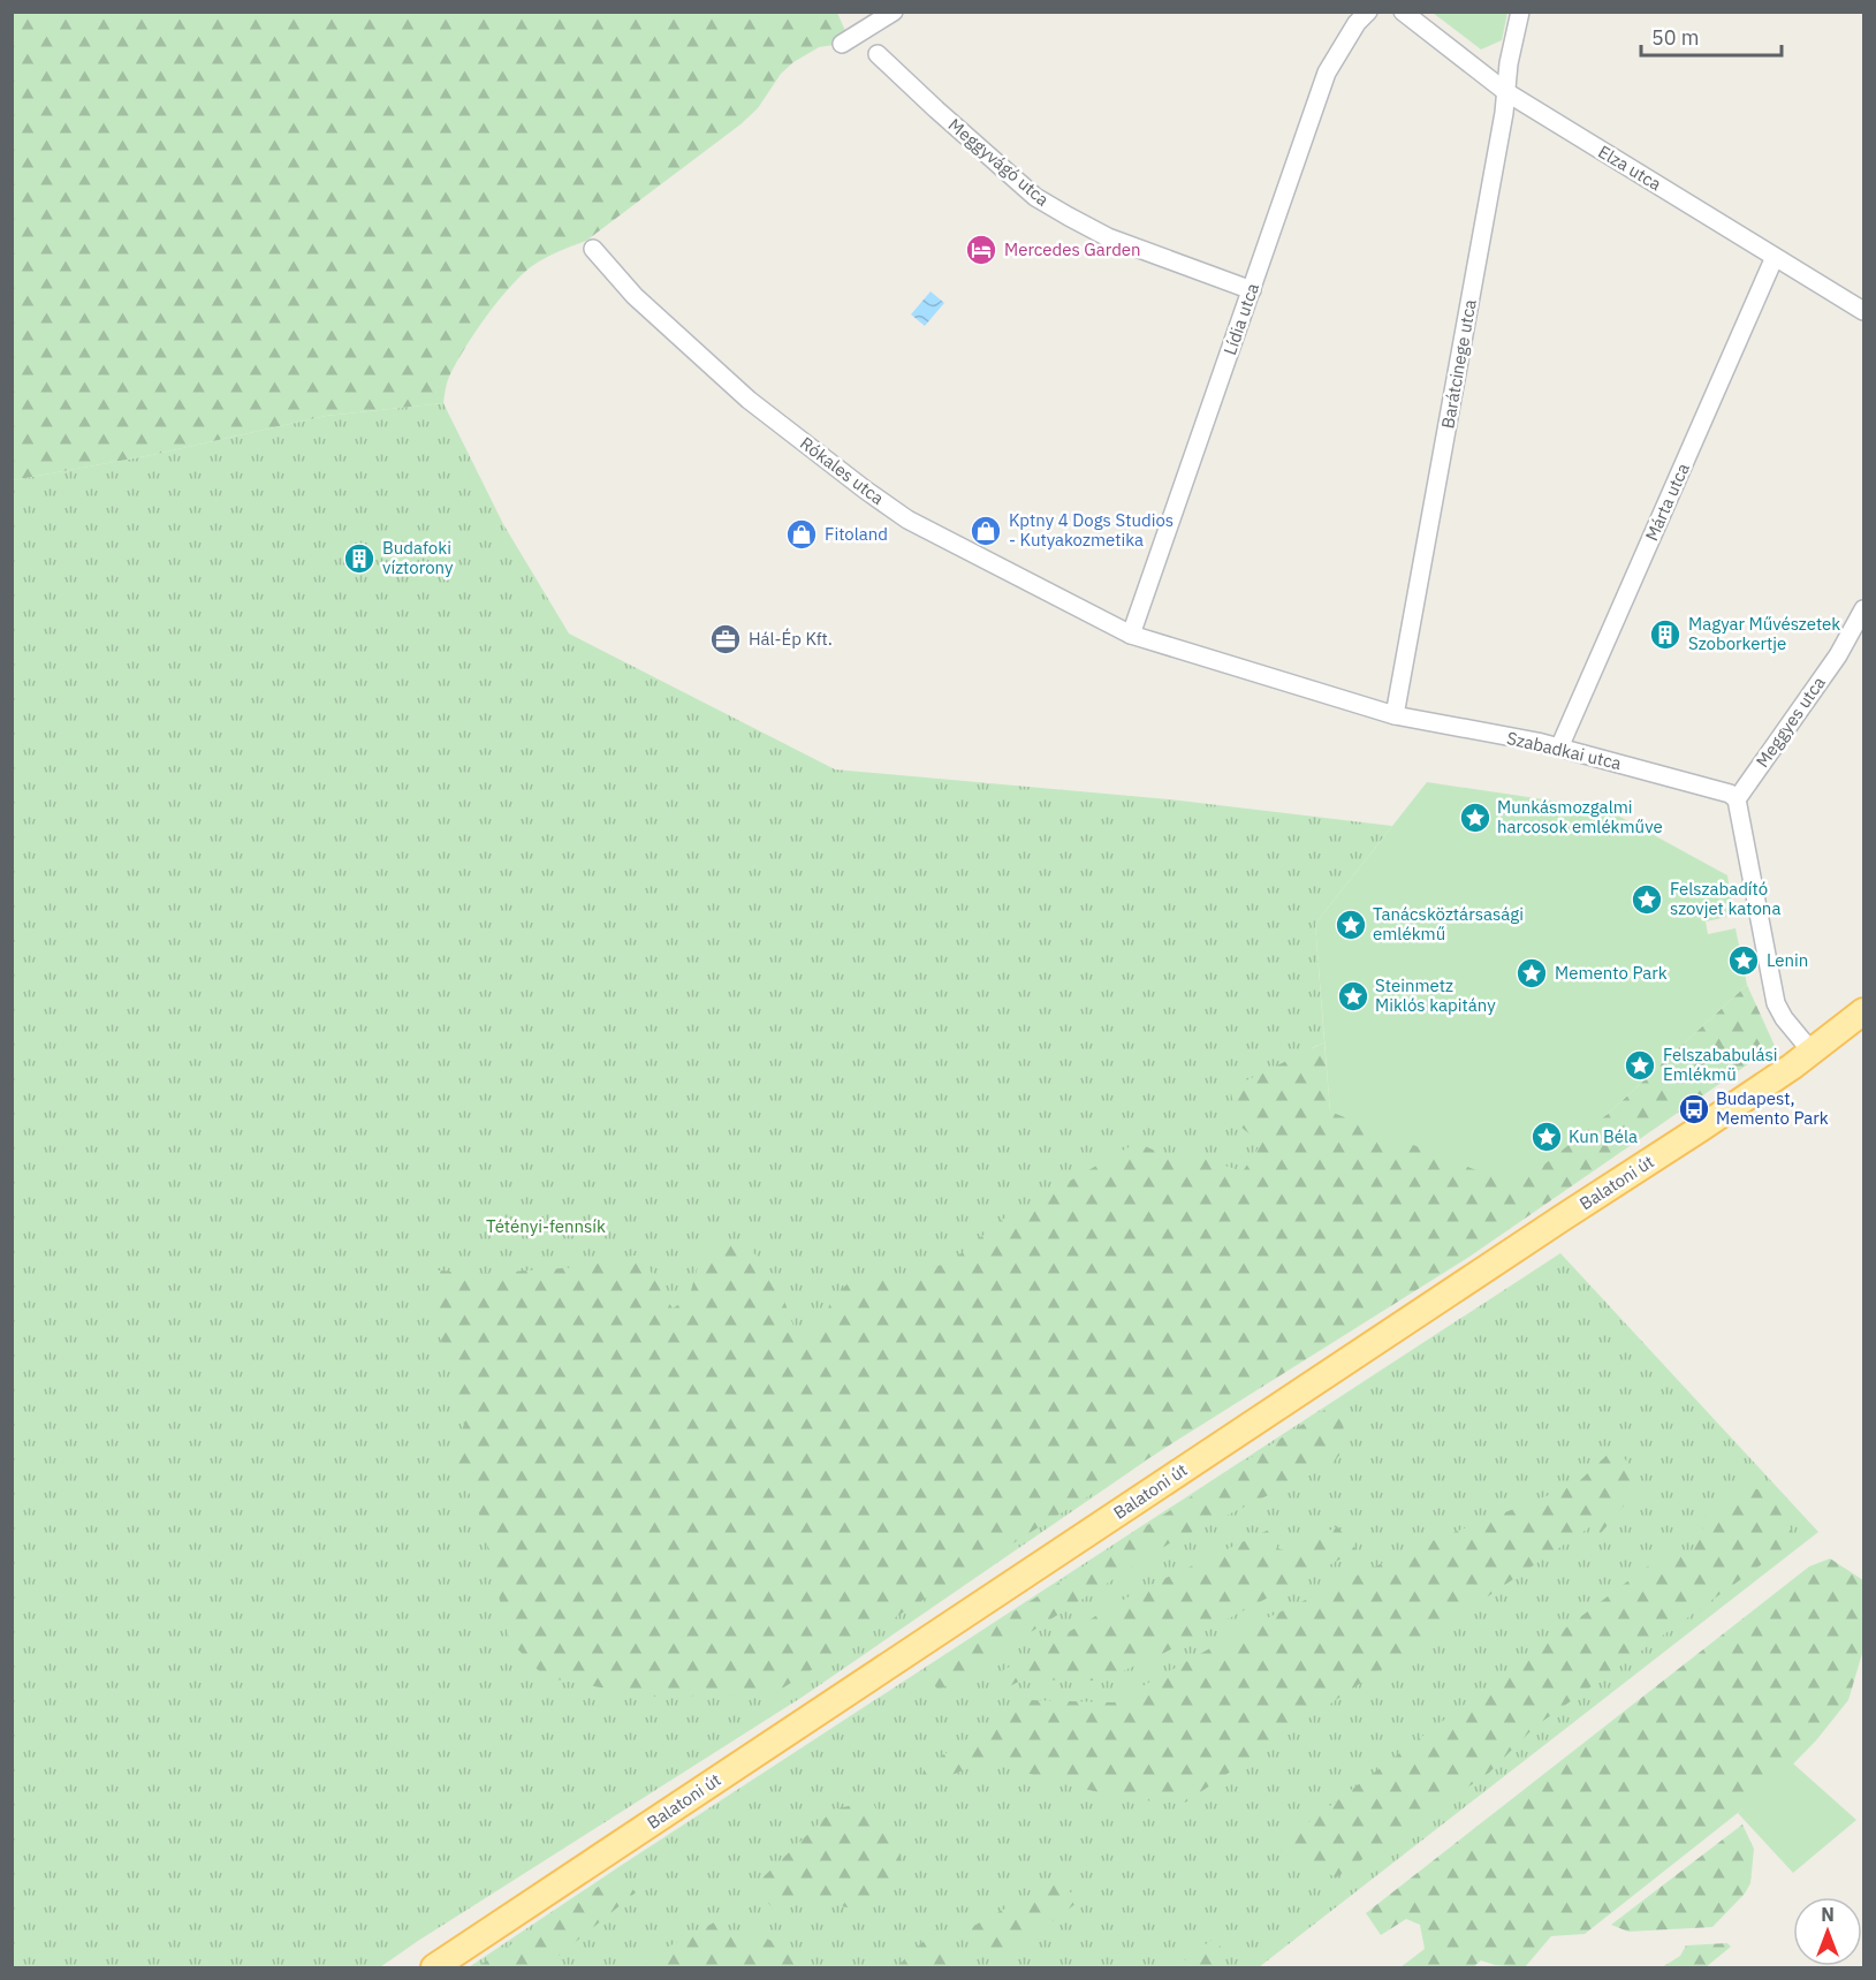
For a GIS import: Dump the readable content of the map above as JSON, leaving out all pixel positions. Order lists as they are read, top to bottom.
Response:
{
  "streets": {
    "main road": ["Balatoni út"],
    "street": [
      "Meggyvágó utca",
      "Elza utca",
      "Lídia utca",
      "Barátcinege utca",
      "Rókales utca",
      "Márta utca",
      "Meggyes utca",
      "Szabadkai utca"
    ]
  },
  "crossings": [
    ["Meggyvágó utca", "Lídia utca"],
    ["Elza utca", "Barátcinege utca"],
    ["Elza utca", "Márta utca"],
    ["Lídia utca", "Rókales utca"],
    ["Lídia utca", "Szabadkai utca"],
    ["Barátcinege utca", "Szabadkai utca"],
    ["Rókales utca", "Szabadkai utca"],
    ["Márta utca", "Szabadkai utca"],
    ["Meggyes utca", "Szabadkai utca"]
  ],
  "parks": ["Tétényi-fennsík"],
  "places": {
    "hotel": ["Mercedes Garden"],
    "shop": ["Kptny 4 Dogs Studios - Kutyakozmetika", "Fitoland"],
    "building": ["Budafoki víztorony", "Magyar Művészetek Szoborkertje"],
    "office": ["Hál-Ép Kft."],
    "place": [
      "Munkásmozgalmi harcosok emlékműve",
      "Felszabadító szovjet katona",
      "Tanácsköztársasági emlékmű",
      "Lenin",
      "Memento Park",
      "Steinmetz Miklós kapitány",
      "Felszababulási Emlékmü",
      "Kun Béla"
    ],
    "bus stop": ["Budapest, Memento Park"]
  },
  "scale_bar": "50 m",
  "north": "top"
}
